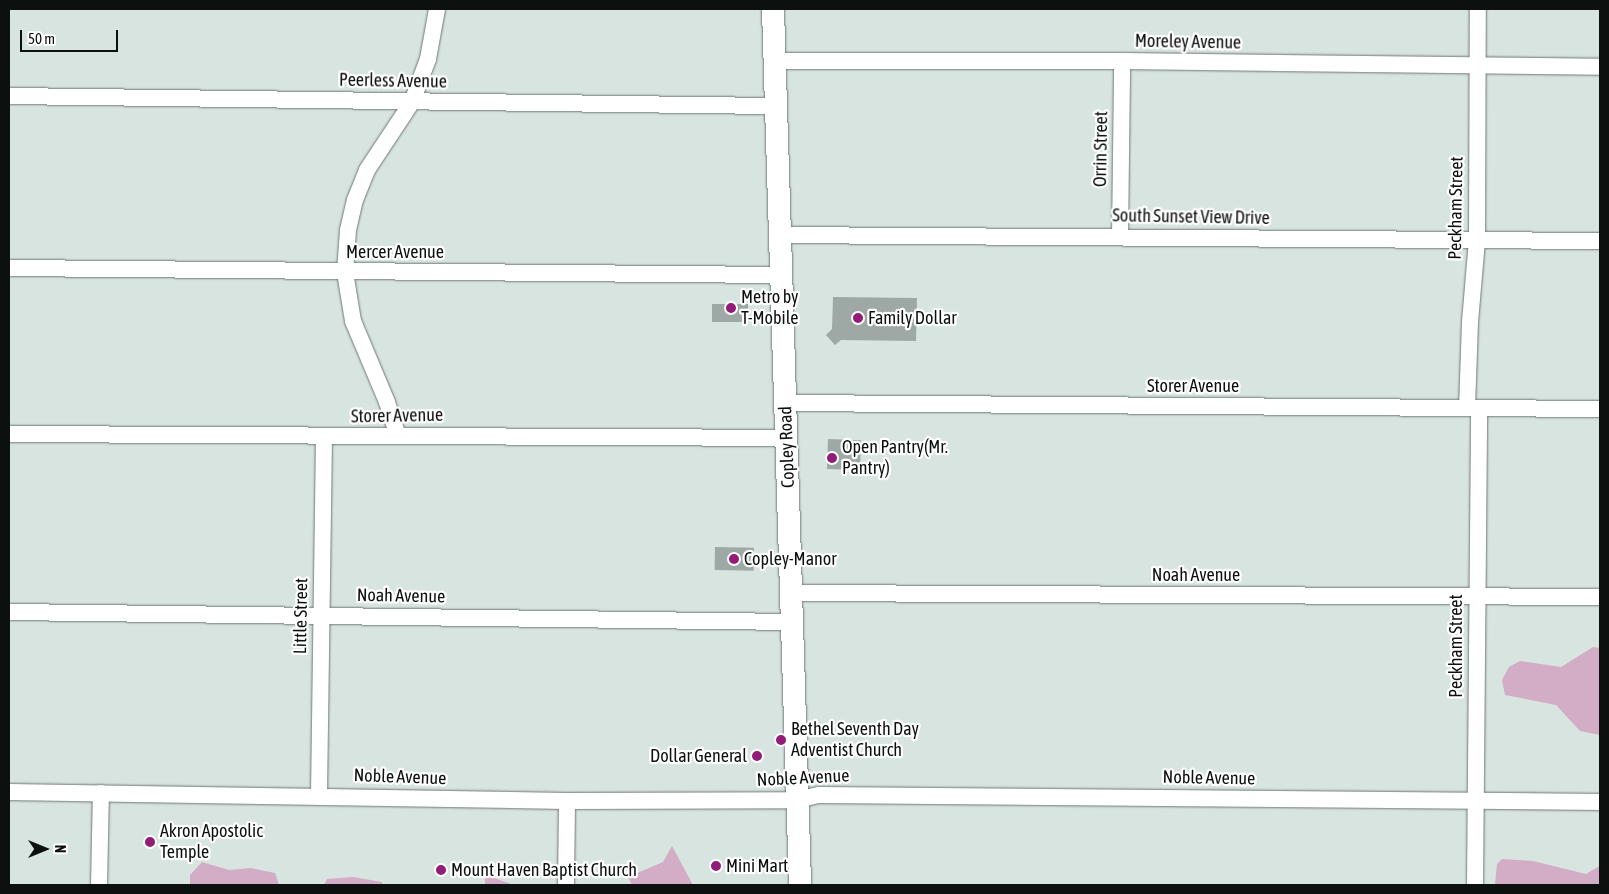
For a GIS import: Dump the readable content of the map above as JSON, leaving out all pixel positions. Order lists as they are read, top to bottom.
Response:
{
  "streets": {
    "main road": ["Copley Road"],
    "street": [
      "Moreley Avenue",
      "Peerless Avenue",
      "Orrin Street",
      "Peckham Street",
      "South Sunset View Drive",
      "Mercer Avenue",
      "Storer Avenue",
      "Noah Avenue",
      "Little Street",
      "Noble Avenue"
    ]
  },
  "crossings": [
    ["Moreley Avenue", "Orrin Street"],
    ["Moreley Avenue", "Peckham Street"],
    ["Moreley Avenue", "Copley Road"],
    ["Peerless Avenue", "Copley Road"],
    ["Orrin Street", "South Sunset View Drive"],
    ["Peckham Street", "South Sunset View Drive"],
    ["Peckham Street", "Storer Avenue"],
    ["Peckham Street", "Noah Avenue"],
    ["Peckham Street", "Noble Avenue"],
    ["South Sunset View Drive", "Copley Road"],
    ["Mercer Avenue", "Copley Road"],
    ["Storer Avenue", "Copley Road"],
    ["Storer Avenue", "Little Street"],
    ["Copley Road", "Noah Avenue"],
    ["Copley Road", "Noble Avenue"],
    ["Noah Avenue", "Little Street"],
    ["Little Street", "Noble Avenue"]
  ],
  "places": [
    "Metro by T-Mobile",
    "Family Dollar",
    "Open Pantry(Mr. Pantry)",
    "Copley-Manor",
    "Bethel Seventh Day Adventist Church",
    "Dollar General",
    "Akron Apostolic Temple",
    "Mini Mart",
    "Mount Haven Baptist Church"
  ],
  "scale_bar": "50 m",
  "north": "right"
}
